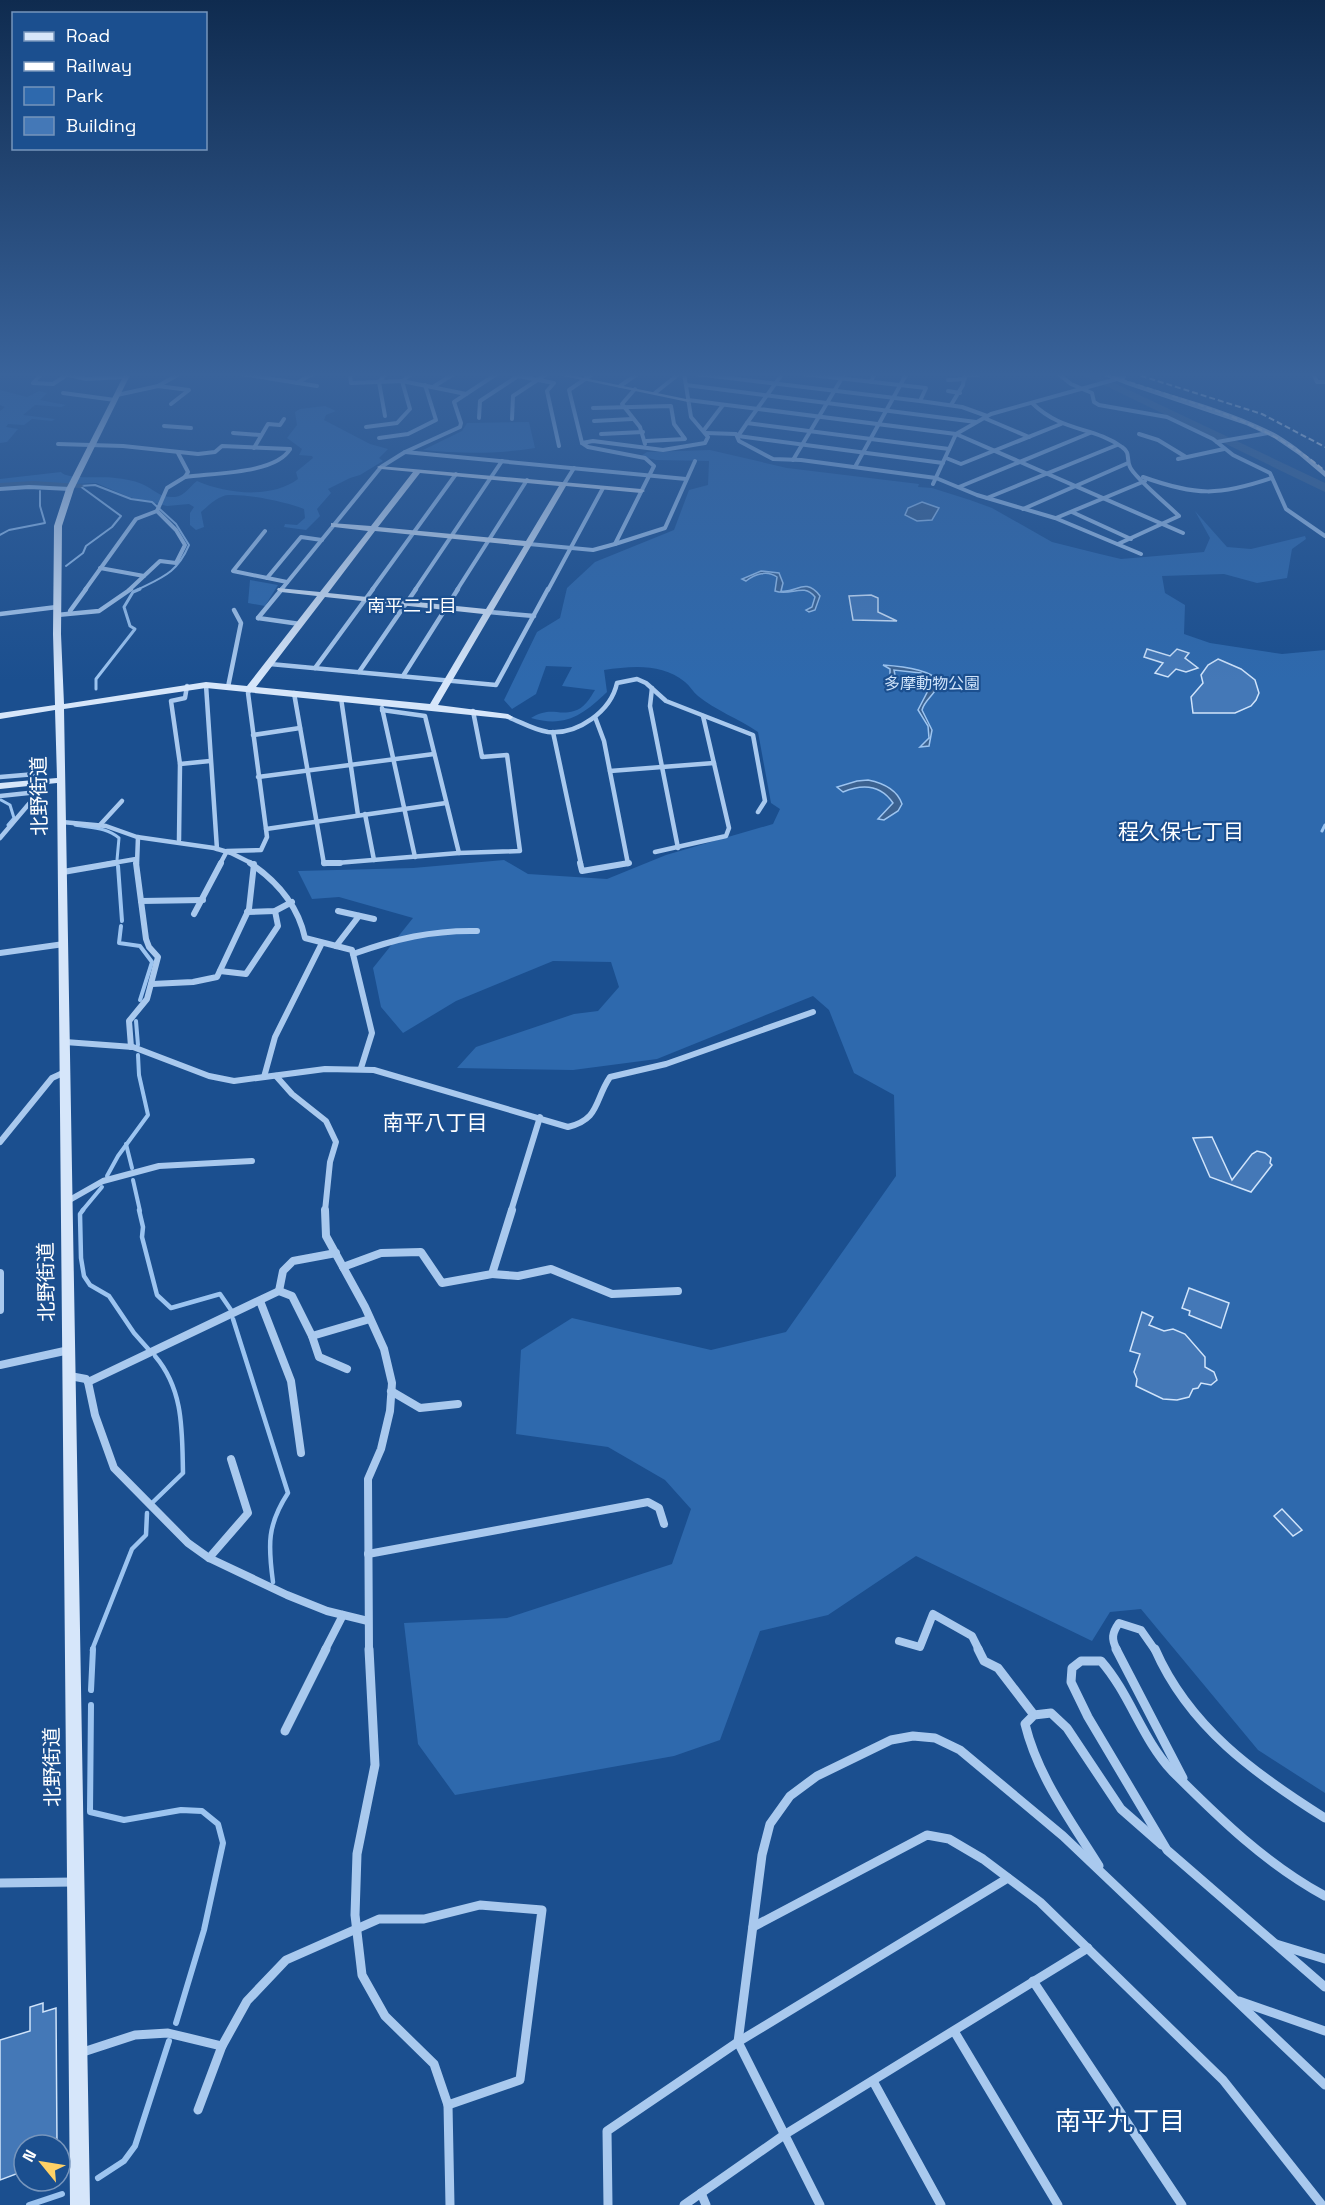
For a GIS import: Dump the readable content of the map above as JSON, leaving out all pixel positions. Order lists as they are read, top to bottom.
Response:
{
  "streets": {
    "main road": ["北野街道"]
  },
  "districts": [
    "南平二丁目",
    "程久保七丁目",
    "南平八丁目",
    "南平九丁目"
  ],
  "parks": ["多摩動物公園"],
  "legend": [
    "Road",
    "Railway",
    "Park",
    "Building"
  ],
  "north": "top left"
}
